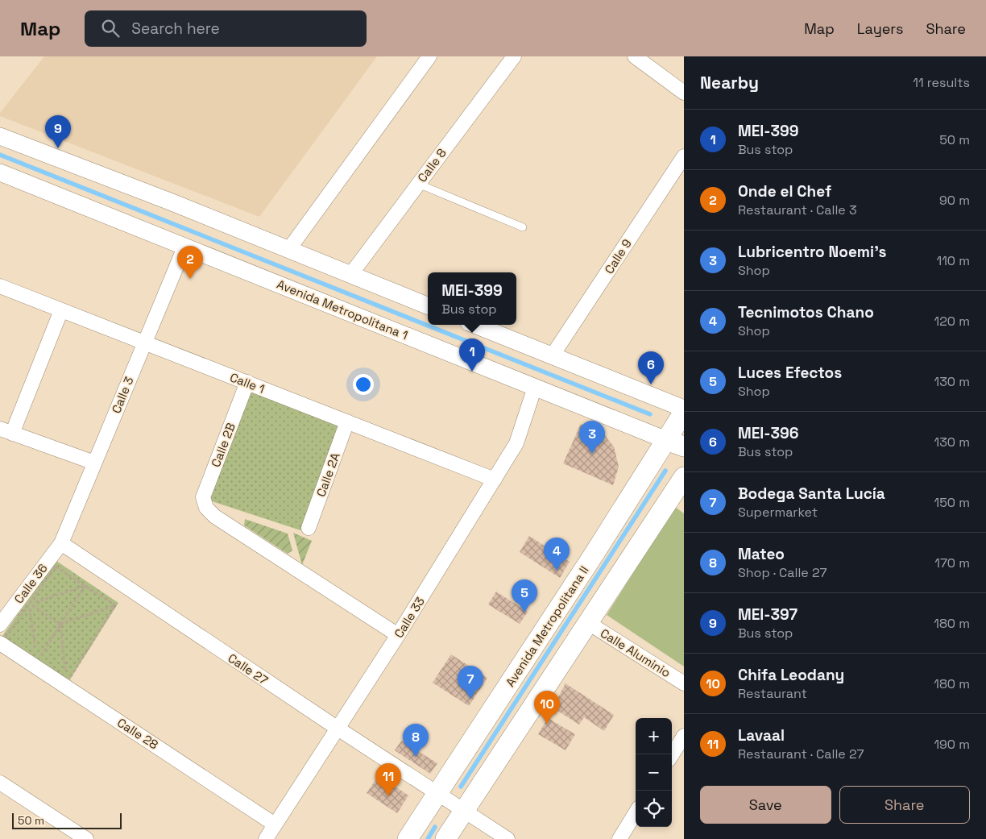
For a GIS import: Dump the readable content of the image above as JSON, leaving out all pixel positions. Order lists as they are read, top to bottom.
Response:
{
  "streets": {
    "main road": ["Avenida Metropolitana II"],
    "street": [
      "Calle 8",
      "Calle 9",
      "Avenida Metropolitana 1",
      "Calle 1",
      "Calle 3",
      "Calle 2B",
      "Calle 2A",
      "Calle 36",
      "Calle 33",
      "Calle Aluminio",
      "Calle 27",
      "Calle 28"
    ]
  },
  "crossings": [
    ["Avenida Metropolitana 1", "Calle 3"],
    ["Avenida Metropolitana 1", "Calle 33"],
    ["Avenida Metropolitana 1", "Avenida Metropolitana II"],
    ["Calle 1", "Calle 3"],
    ["Calle 1", "Calle 2B"],
    ["Calle 1", "Calle 2A"],
    ["Calle 1", "Calle 33"],
    ["Calle 3", "Calle 36"],
    ["Calle 3", "Calle 27"],
    ["Calle 2B", "Calle 33"],
    ["Calle 36", "Calle 27"],
    ["Calle 33", "Calle 27"],
    ["Calle 33", "Calle 28"],
    ["Avenida Metropolitana II", "Calle 27"]
  ],
  "scale_bar": "50 m",
  "page": {
    "header": "Map",
    "search": "Search here",
    "nav": ["Map", "Layers", "Share"],
    "heading": ["Nearby", "11 results"],
    "list": [
      {
        "mark": "1",
        "name": "MEI-399",
        "note": "Bus stop",
        "value": "50 m"
      },
      {
        "mark": "2",
        "name": "Onde el Chef",
        "note": "Restaurant · Calle 3",
        "value": "90 m"
      },
      {
        "mark": "3",
        "name": "Lubricentro Noemi's",
        "note": "Shop",
        "value": "110 m"
      },
      {
        "mark": "4",
        "name": "Tecnimotos Chano",
        "note": "Shop",
        "value": "120 m"
      },
      {
        "mark": "5",
        "name": "Luces Efectos",
        "note": "Shop",
        "value": "130 m"
      },
      {
        "mark": "6",
        "name": "MEI-396",
        "note": "Bus stop",
        "value": "130 m"
      },
      {
        "mark": "7",
        "name": "Bodega Santa Lucía",
        "note": "Supermarket",
        "value": "150 m"
      },
      {
        "mark": "8",
        "name": "Mateo",
        "note": "Shop · Calle 27",
        "value": "170 m"
      },
      {
        "mark": "9",
        "name": "MEI-397",
        "note": "Bus stop",
        "value": "180 m"
      },
      {
        "mark": "10",
        "name": "Chifa Leodany",
        "note": "Restaurant",
        "value": "180 m"
      },
      {
        "mark": "11",
        "name": "Lavaal",
        "note": "Restaurant · Calle 27",
        "value": "190 m"
      }
    ],
    "pins": [
      "9",
      "2",
      "1",
      "6",
      "3",
      "4",
      "5",
      "7",
      "10",
      "8",
      "11"
    ],
    "popup": ["MEI-399", "Bus stop"],
    "map_buttons": ["+", "−"],
    "buttons": ["Save", "Share"],
    "scale": "50 m"
  }
}
